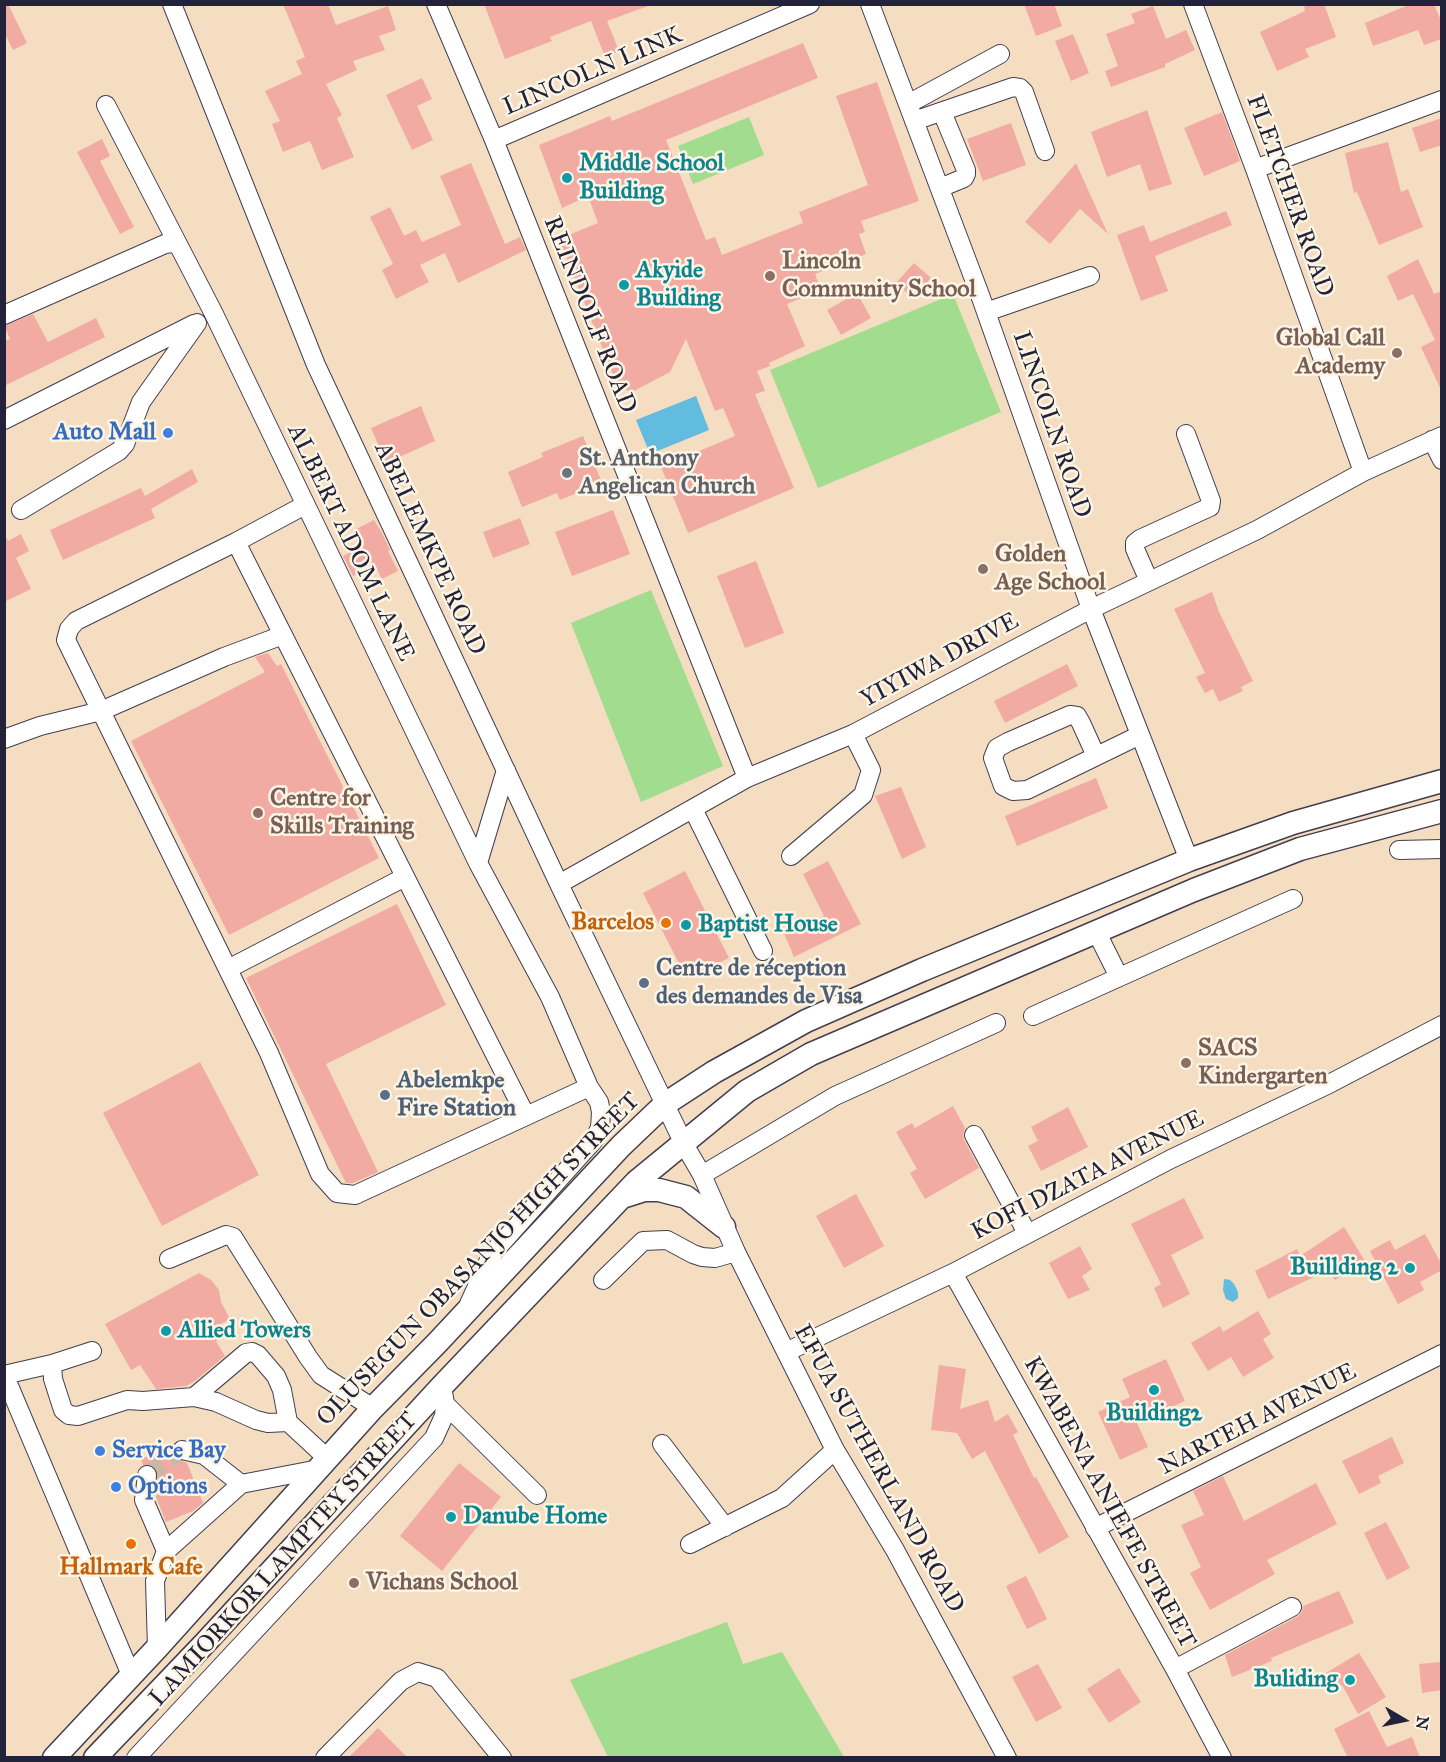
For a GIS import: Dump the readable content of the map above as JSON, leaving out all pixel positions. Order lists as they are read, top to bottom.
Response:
{
  "streets": {
    "main road": ["OLUSEGUN OBASANJO HIGH STREET"],
    "street": [
      "LINCOLN LINK",
      "FLETCHER ROAD",
      "REINDOLF ROAD",
      "LINCOLN ROAD",
      "ALBERT ADOM LANE",
      "ABELEMKPE ROAD",
      "YIYIWA DRIVE",
      "KOFI DZATA AVENUE",
      "NARTEH AVENUE",
      "EFUA SUTHERLAND ROAD",
      "KWABENA ANIEFE STREET",
      "LAMIORKOR LAMPTEY STREET"
    ]
  },
  "crossings": [
    ["LINCOLN LINK", "REINDOLF ROAD"],
    ["FLETCHER ROAD", "YIYIWA DRIVE"],
    ["REINDOLF ROAD", "YIYIWA DRIVE"],
    ["LINCOLN ROAD", "YIYIWA DRIVE"],
    ["LINCOLN ROAD", "OLUSEGUN OBASANJO HIGH STREET"],
    ["ALBERT ADOM LANE", "OLUSEGUN OBASANJO HIGH STREET"],
    ["ABELEMKPE ROAD", "YIYIWA DRIVE"],
    ["ABELEMKPE ROAD", "OLUSEGUN OBASANJO HIGH STREET"],
    ["ABELEMKPE ROAD", "EFUA SUTHERLAND ROAD"],
    ["KOFI DZATA AVENUE", "EFUA SUTHERLAND ROAD"],
    ["KOFI DZATA AVENUE", "KWABENA ANIEFE STREET"],
    ["OLUSEGUN OBASANJO HIGH STREET", "EFUA SUTHERLAND ROAD"],
    ["NARTEH AVENUE", "KWABENA ANIEFE STREET"]
  ],
  "places": [
    "Middle School Building",
    "Lincoln Community School",
    "Akyide Building",
    "Global Call Academy",
    "Auto Mall",
    "St. Anthony Angelican Church",
    "Golden Age School",
    "Centre for Skills Training",
    "Barcelos",
    "Baptist House",
    "Centre de réception des demandes de Visa",
    "SACS Kindergarten",
    "Abelemkpe Fire Station",
    "Buillding 2",
    "Allied Towers",
    "Building2",
    "Service Bay",
    "Options",
    "Danube Home",
    "Hallmark Cafe",
    "Vichans School",
    "Buliding"
  ],
  "north": "right"
}
